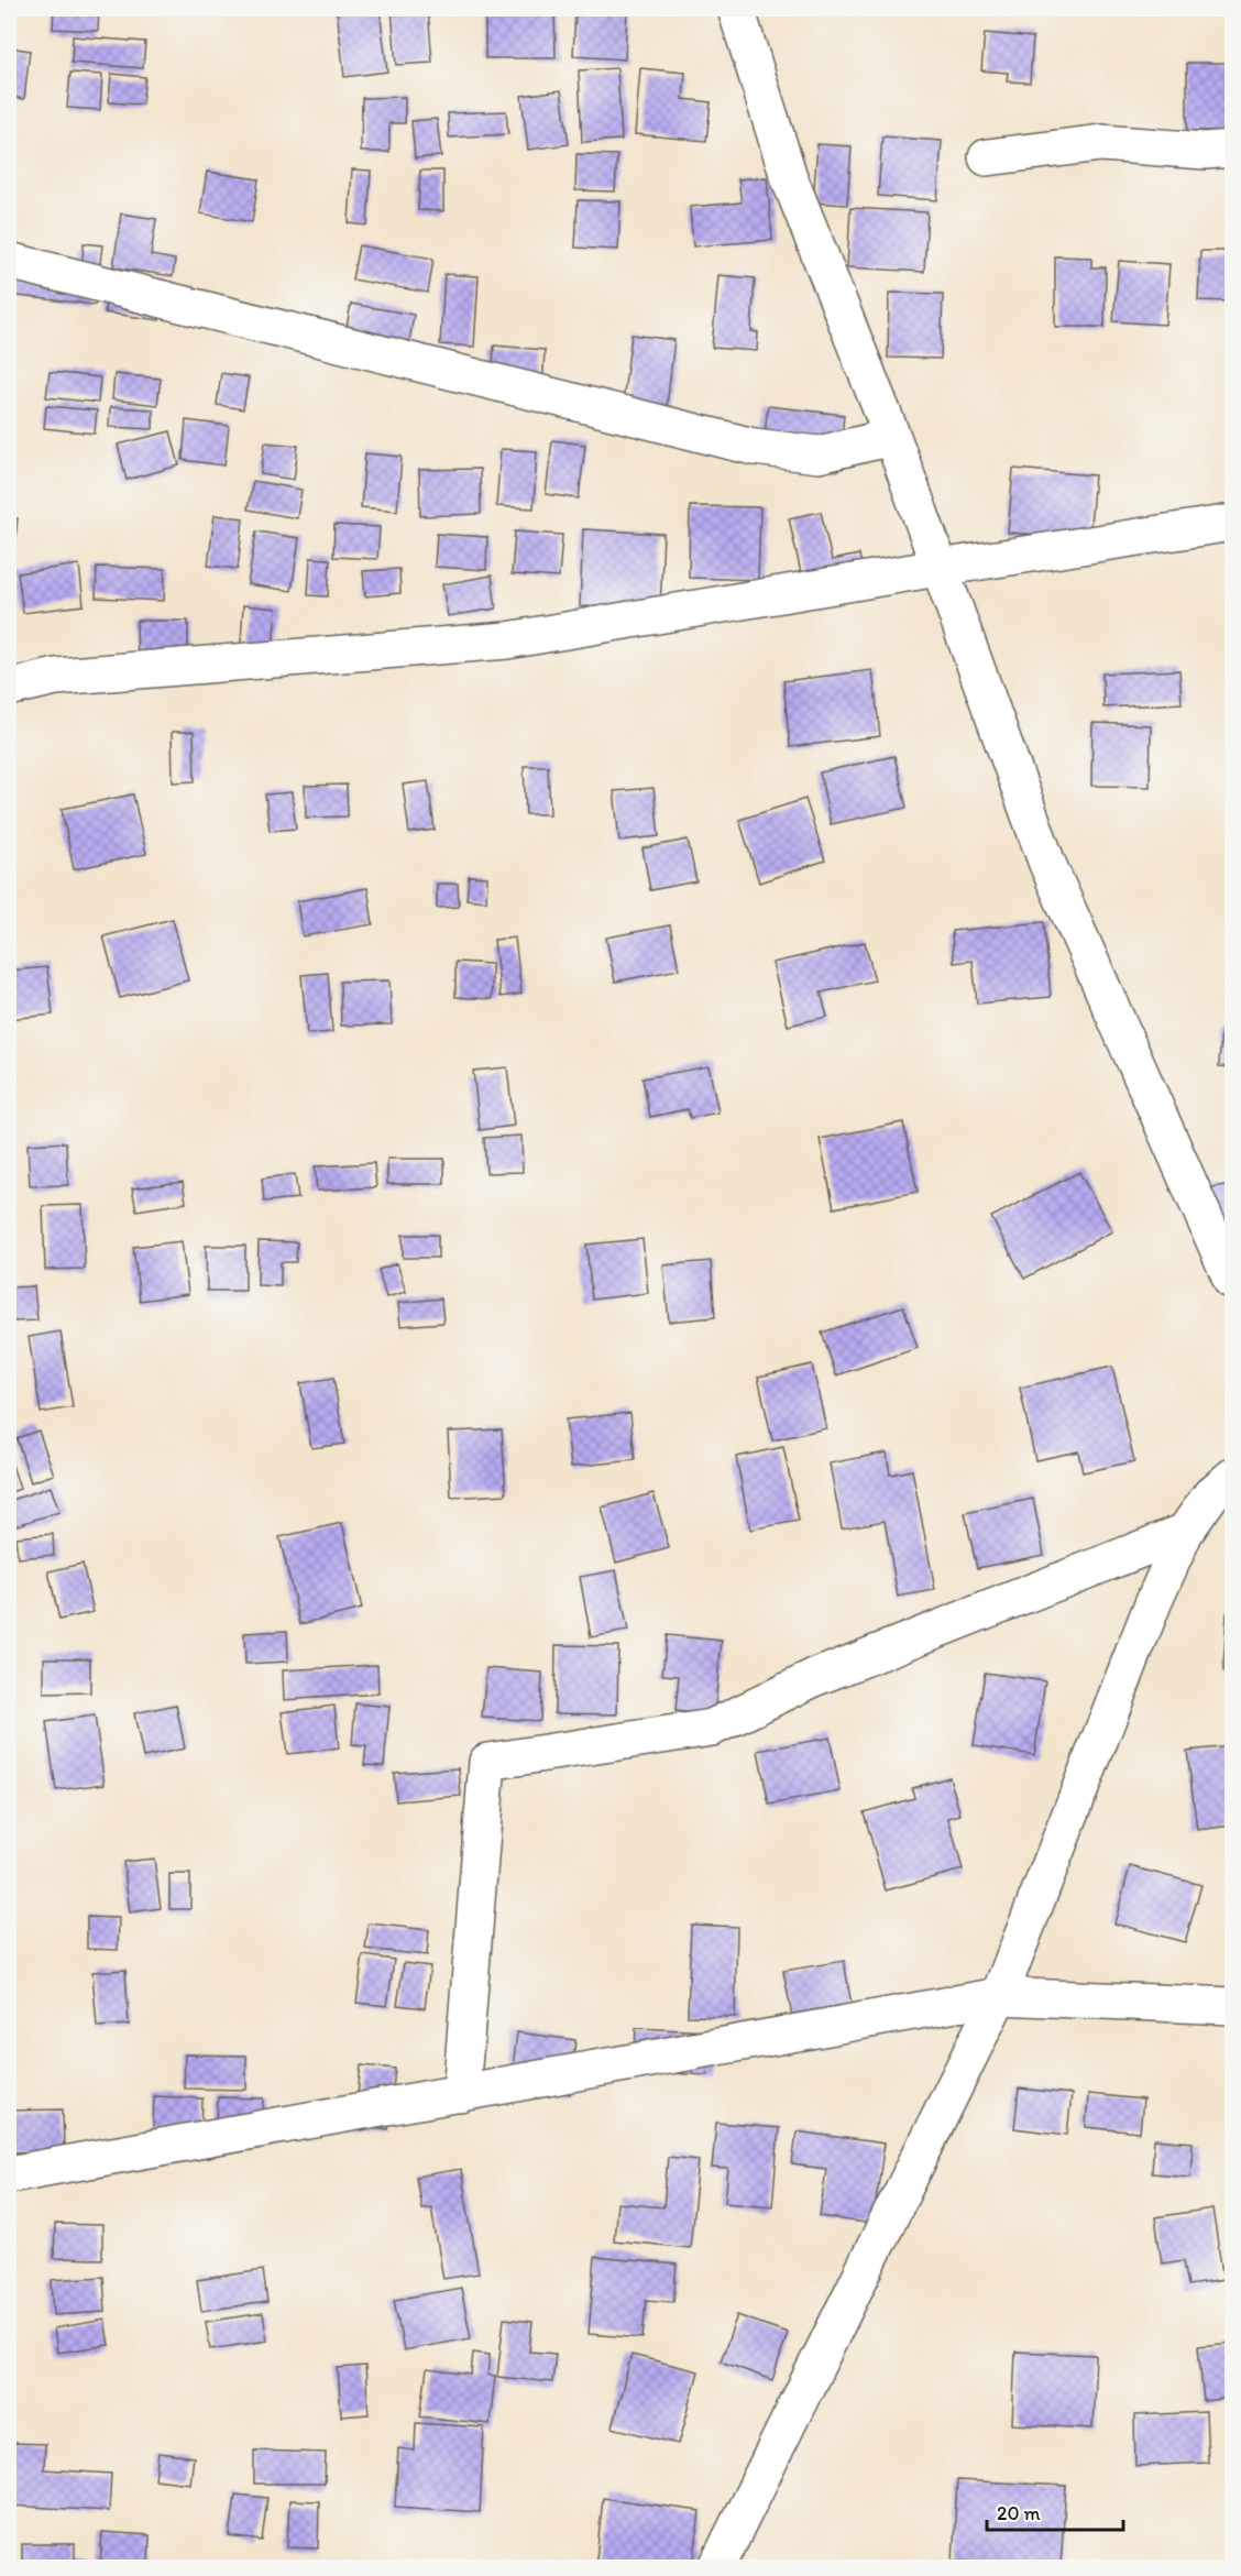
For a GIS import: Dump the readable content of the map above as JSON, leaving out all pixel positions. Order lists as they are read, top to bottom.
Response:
{
  "scale_bar": "20 m"
}
